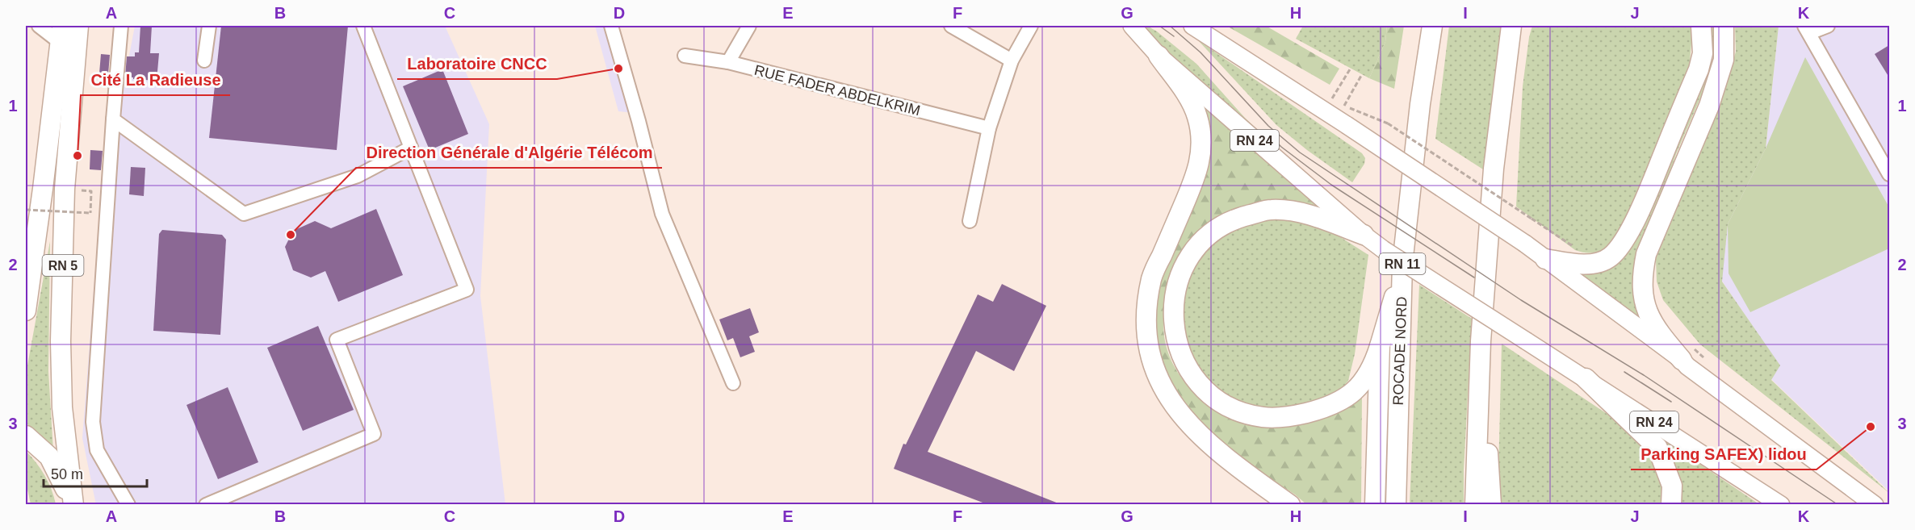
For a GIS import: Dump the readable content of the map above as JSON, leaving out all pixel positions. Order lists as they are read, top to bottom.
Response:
{
  "streets": {
    "highway": ["RN 11", "RN 5", "ROCADE NORD"],
    "main road": ["RN 24"],
    "street": ["RUE FADER ABDELKRIM"]
  },
  "places": [
    "Laboratoire CNCC",
    "Cité La Radieuse",
    "Direction Générale d'Algérie Télécom",
    "Parking SAFEX) lidou"
  ],
  "scale_bar": "50 m",
  "grid": {
    "columns": [
      "A",
      "B",
      "C",
      "D",
      "E",
      "F",
      "G",
      "H",
      "I",
      "J",
      "K"
    ],
    "rows": ["1", "2", "3"]
  }
}
